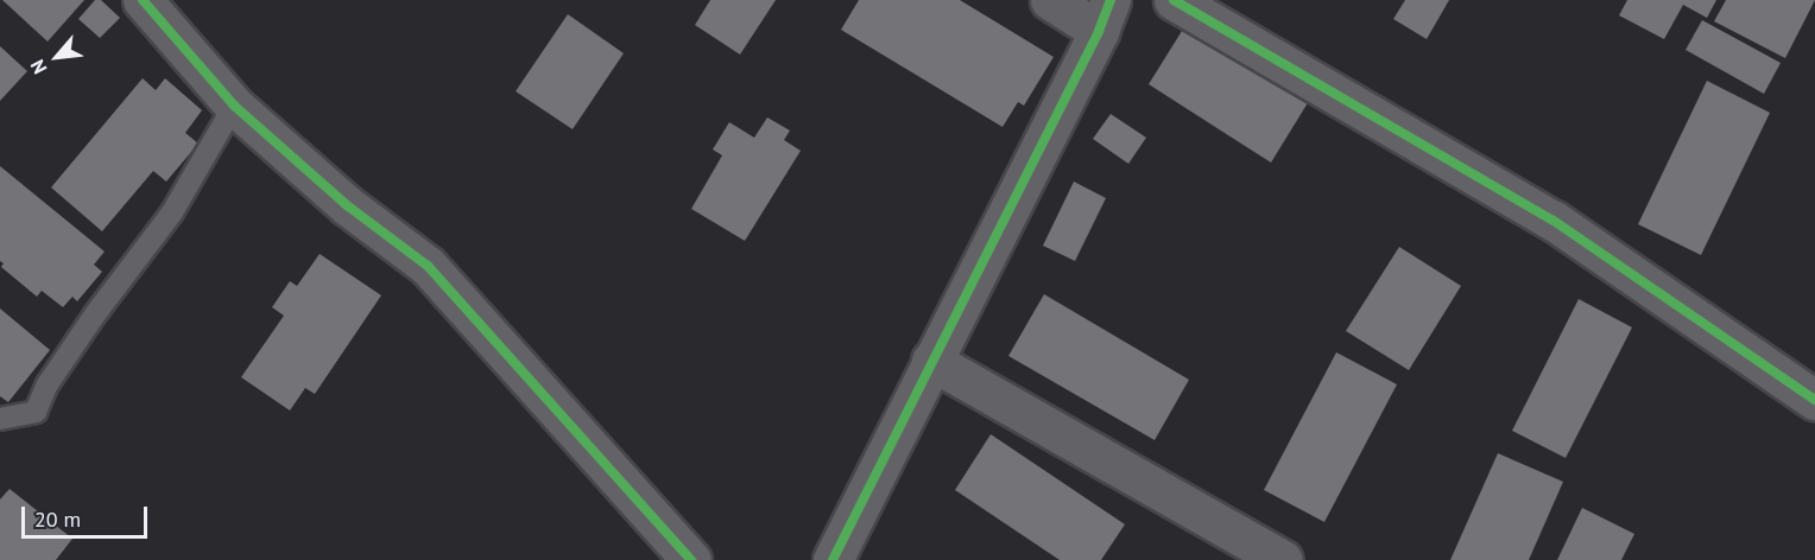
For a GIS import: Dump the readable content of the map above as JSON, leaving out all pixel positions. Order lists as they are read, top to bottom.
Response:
{
  "scale_bar": "20 m",
  "north": "bottom left"
}
